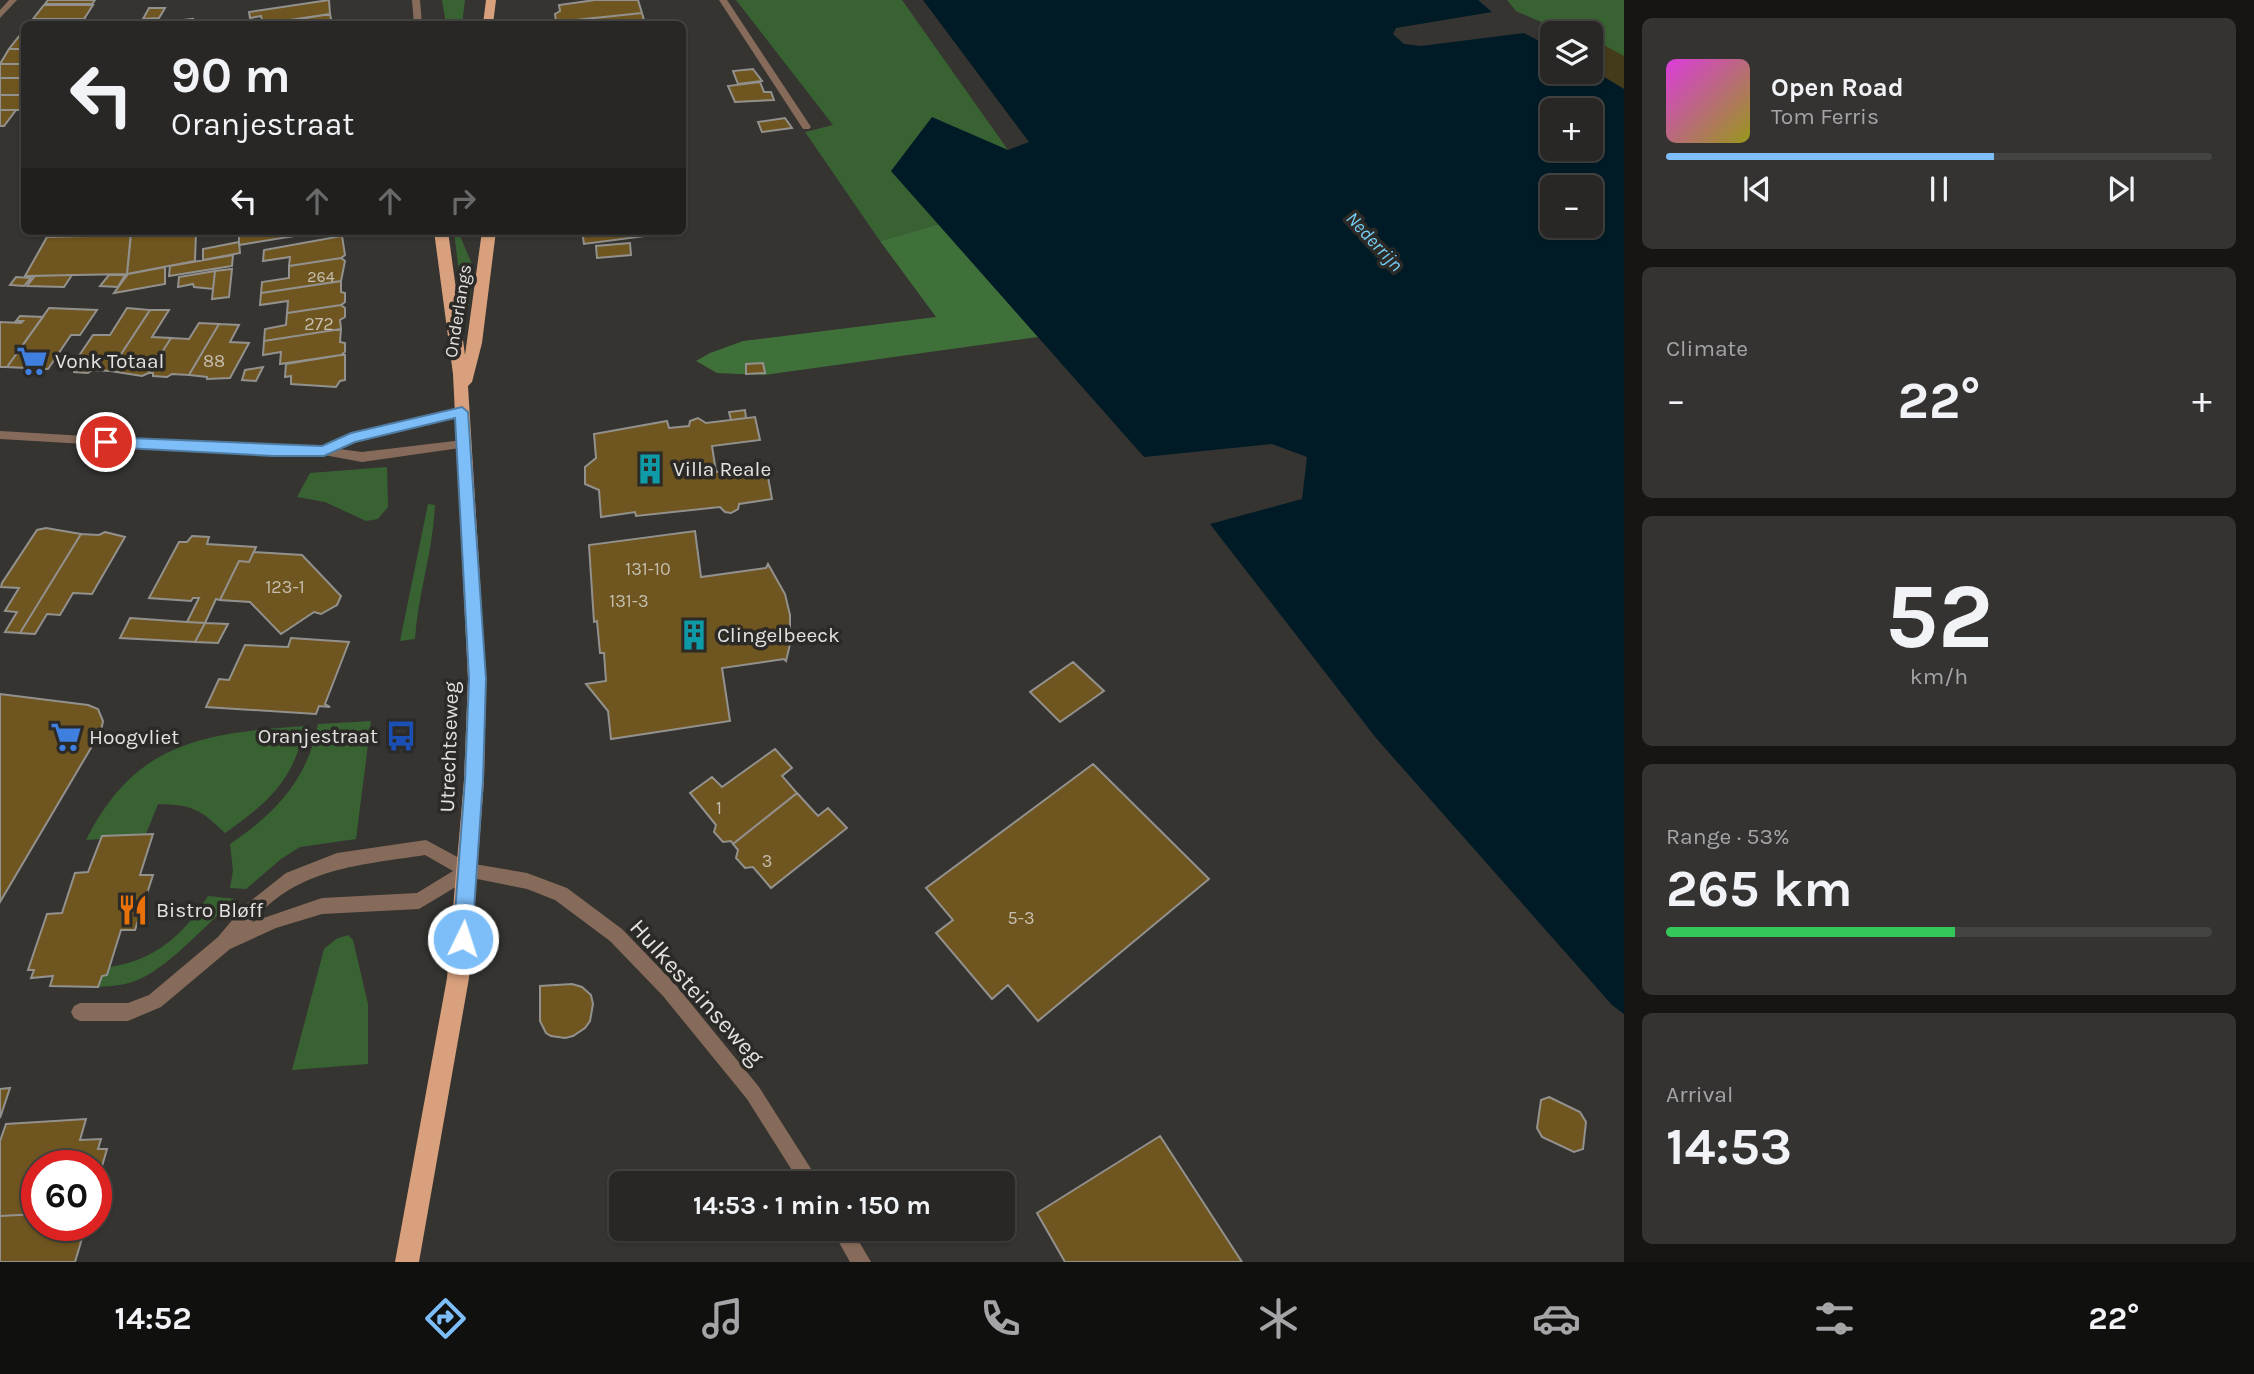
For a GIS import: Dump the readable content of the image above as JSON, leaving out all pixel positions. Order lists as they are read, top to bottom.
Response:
{
  "streets": {
    "main road": ["Onderlangs", "Utrechtseweg"],
    "street": ["Hulkesteinseweg"]
  },
  "crossings": [
    ["Onderlangs", "Utrechtseweg"],
    ["Utrechtseweg", "Hulkesteinseweg"]
  ],
  "water": ["Nederrijn"],
  "places": {
    "supermarket": ["Vonk Totaal", "Hoogvliet"],
    "building": ["Villa Reale", "Clingelbeeck"],
    "bus stop": ["Oranjestraat"],
    "restaurant": ["Bistro Bløff"]
  },
  "house_numbers": [
    "264",
    "272",
    "88",
    "131-10",
    "123-1",
    "131-3",
    "1",
    "3",
    "5-3"
  ],
  "page": {
    "map_buttons": ["+", "−"],
    "turn": ["90 m", "Oranjestraat"],
    "song": ["Open Road", "Tom Ferris"],
    "tile": [
      "Climate",
      ["52", "km/h"],
      ["Range · 53%", "265 km"],
      ["Arrival", "14:53"]
    ],
    "heat": ["−", "22°", "+"],
    "limit": "60",
    "trip": "14:53 · 1 min · 150 m",
    "tabs": ["14:52", "22°"]
  }
}
